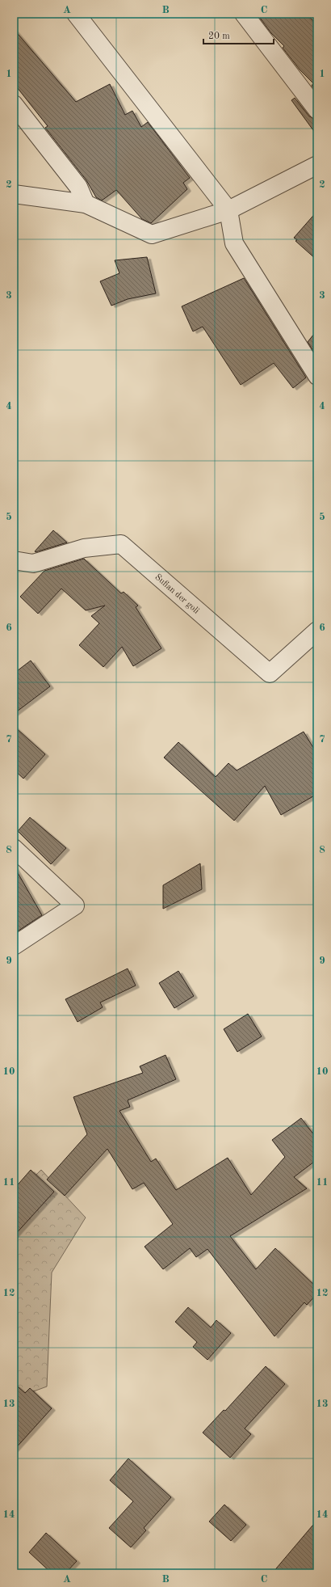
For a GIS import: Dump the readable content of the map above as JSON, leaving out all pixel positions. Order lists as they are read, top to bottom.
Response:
{
  "streets": {
    "street": ["Sufian der goli"]
  },
  "scale_bar": "20 m",
  "grid": {
    "columns": ["A", "B", "C"],
    "rows": [
      "1",
      "2",
      "3",
      "4",
      "5",
      "6",
      "7",
      "8",
      "9",
      "10",
      "11",
      "12",
      "13",
      "14"
    ]
  }
}
